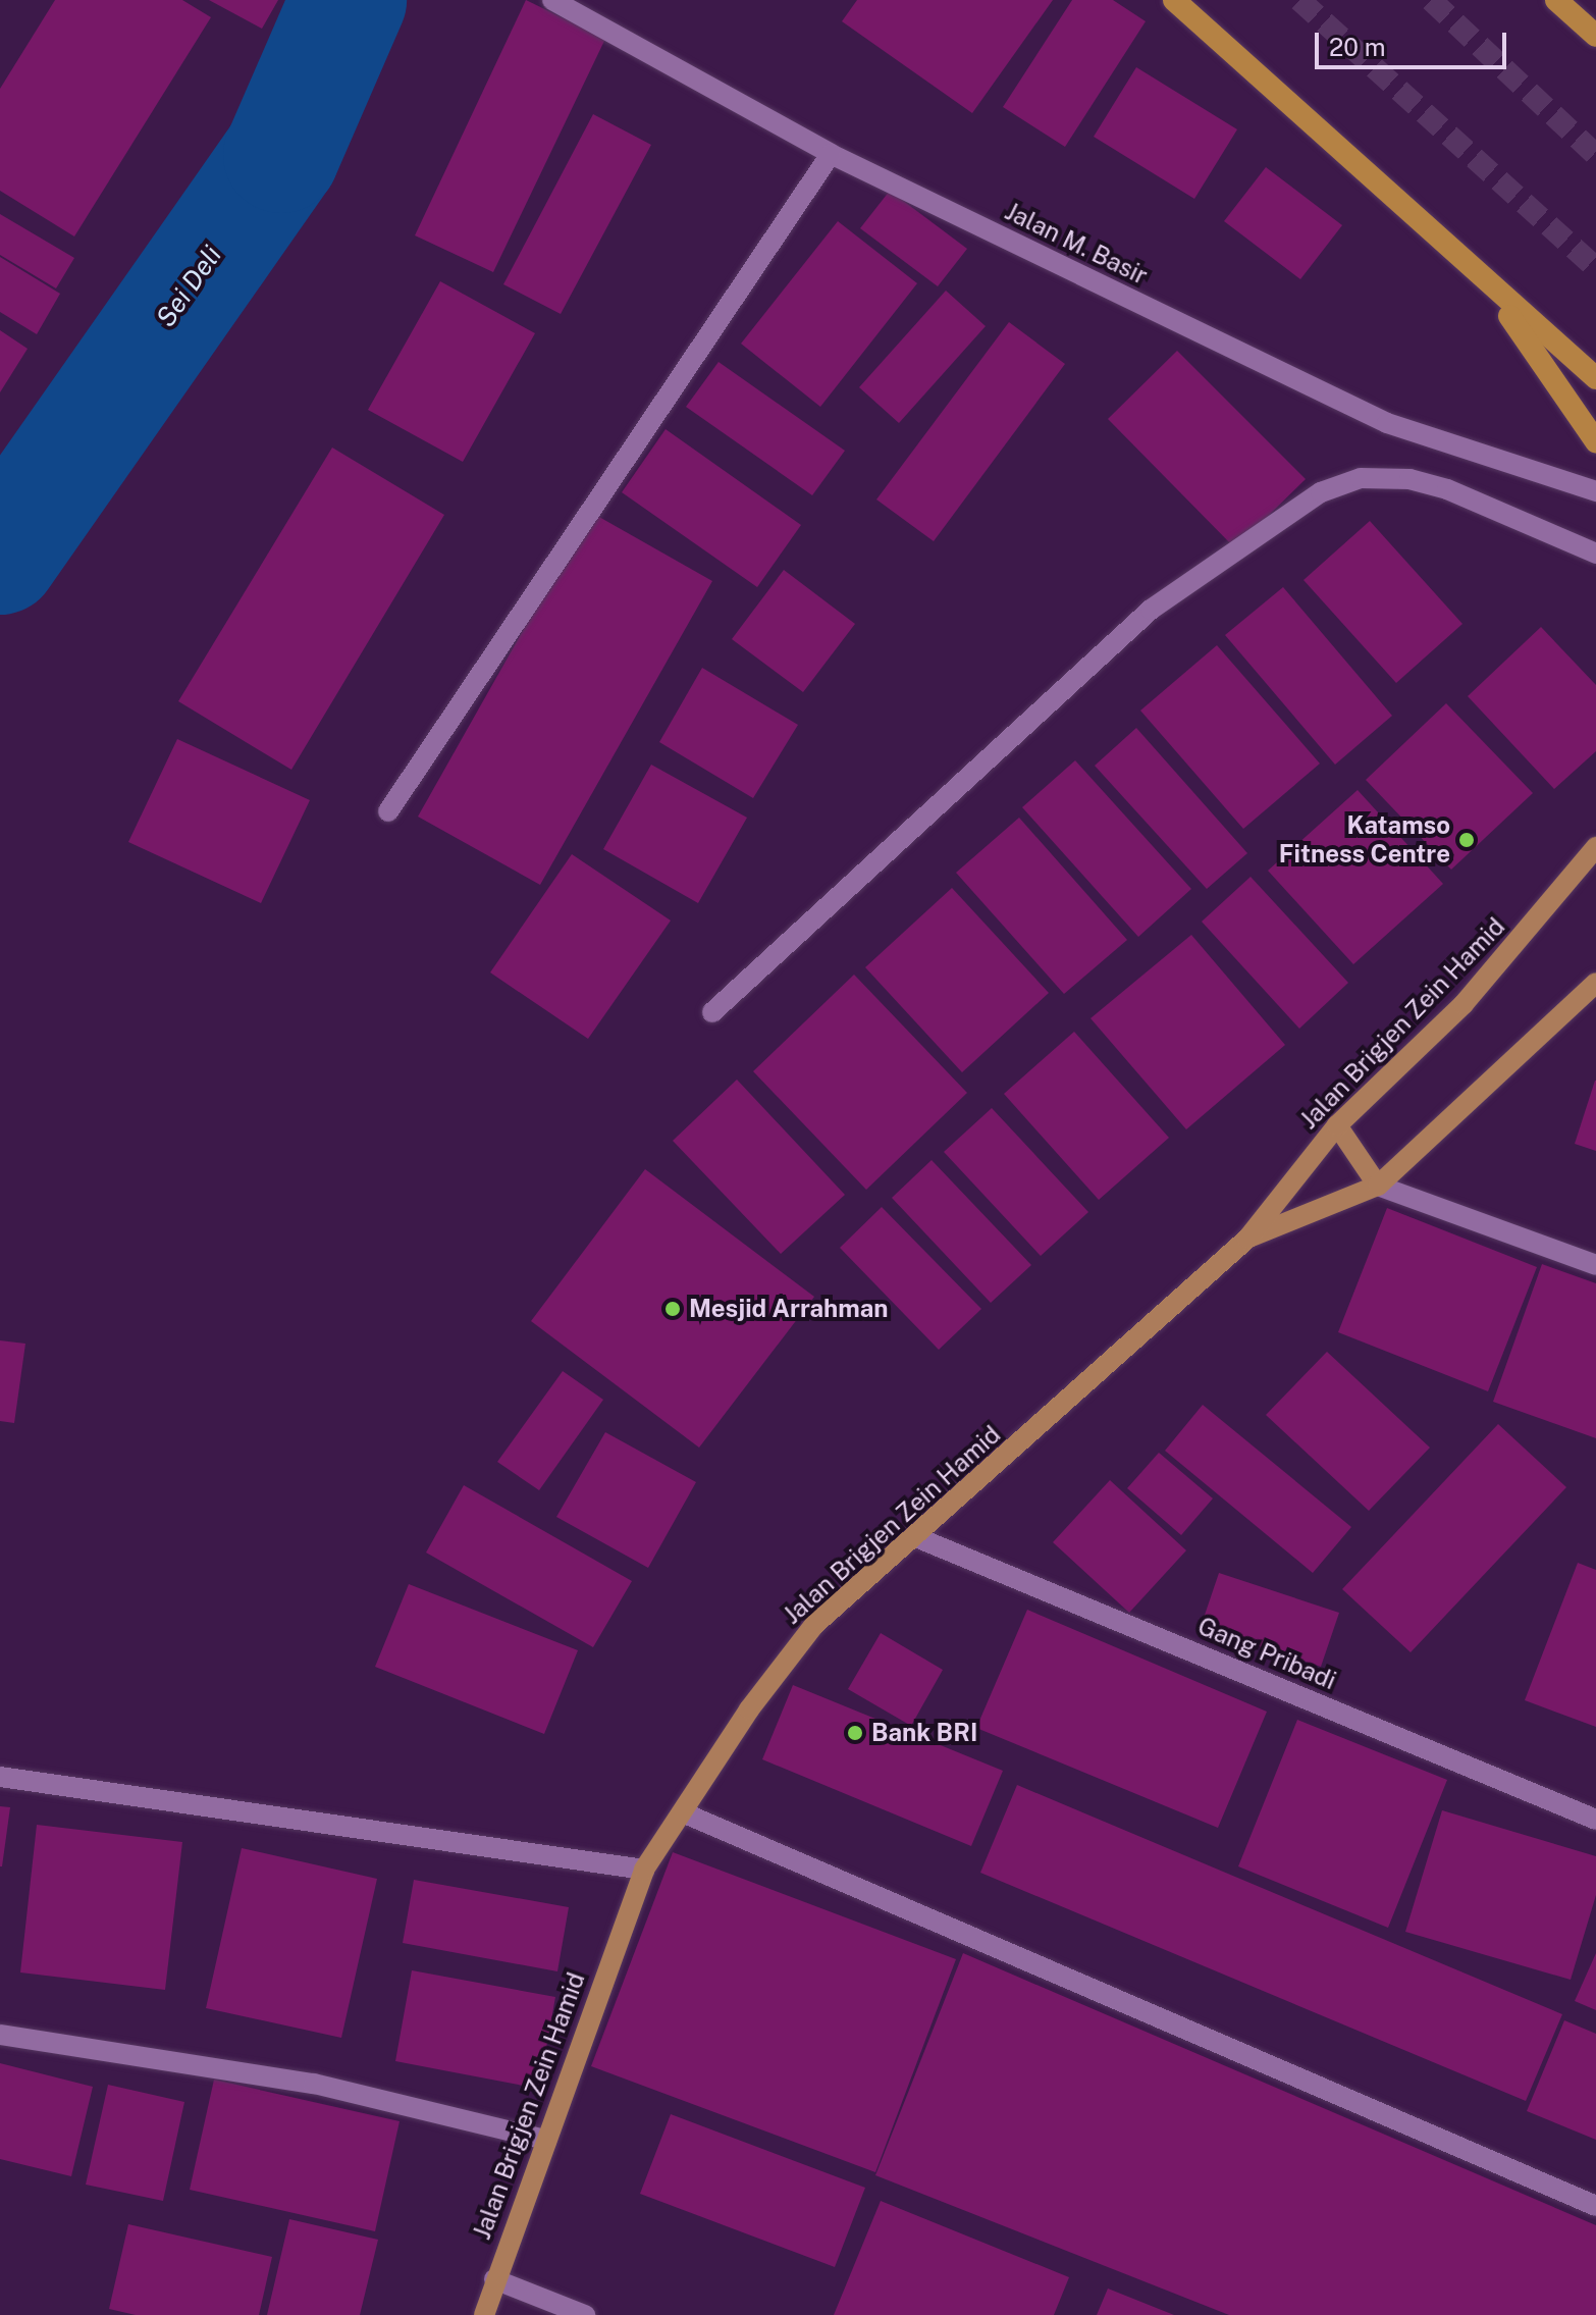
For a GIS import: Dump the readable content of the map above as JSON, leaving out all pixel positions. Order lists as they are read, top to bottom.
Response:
{
  "streets": {
    "main road": ["Jalan Brigjen Zein Hamid"],
    "street": ["Jalan M. Basir", "Gang Pribadi"]
  },
  "crossings": [
    ["Jalan Brigjen Zein Hamid", "Gang Pribadi"]
  ],
  "water": ["Sei Deli"],
  "places": ["Katamso Fitness Centre", "Mesjid Arrahman", "Bank BRI"],
  "scale_bar": "20 m"
}
